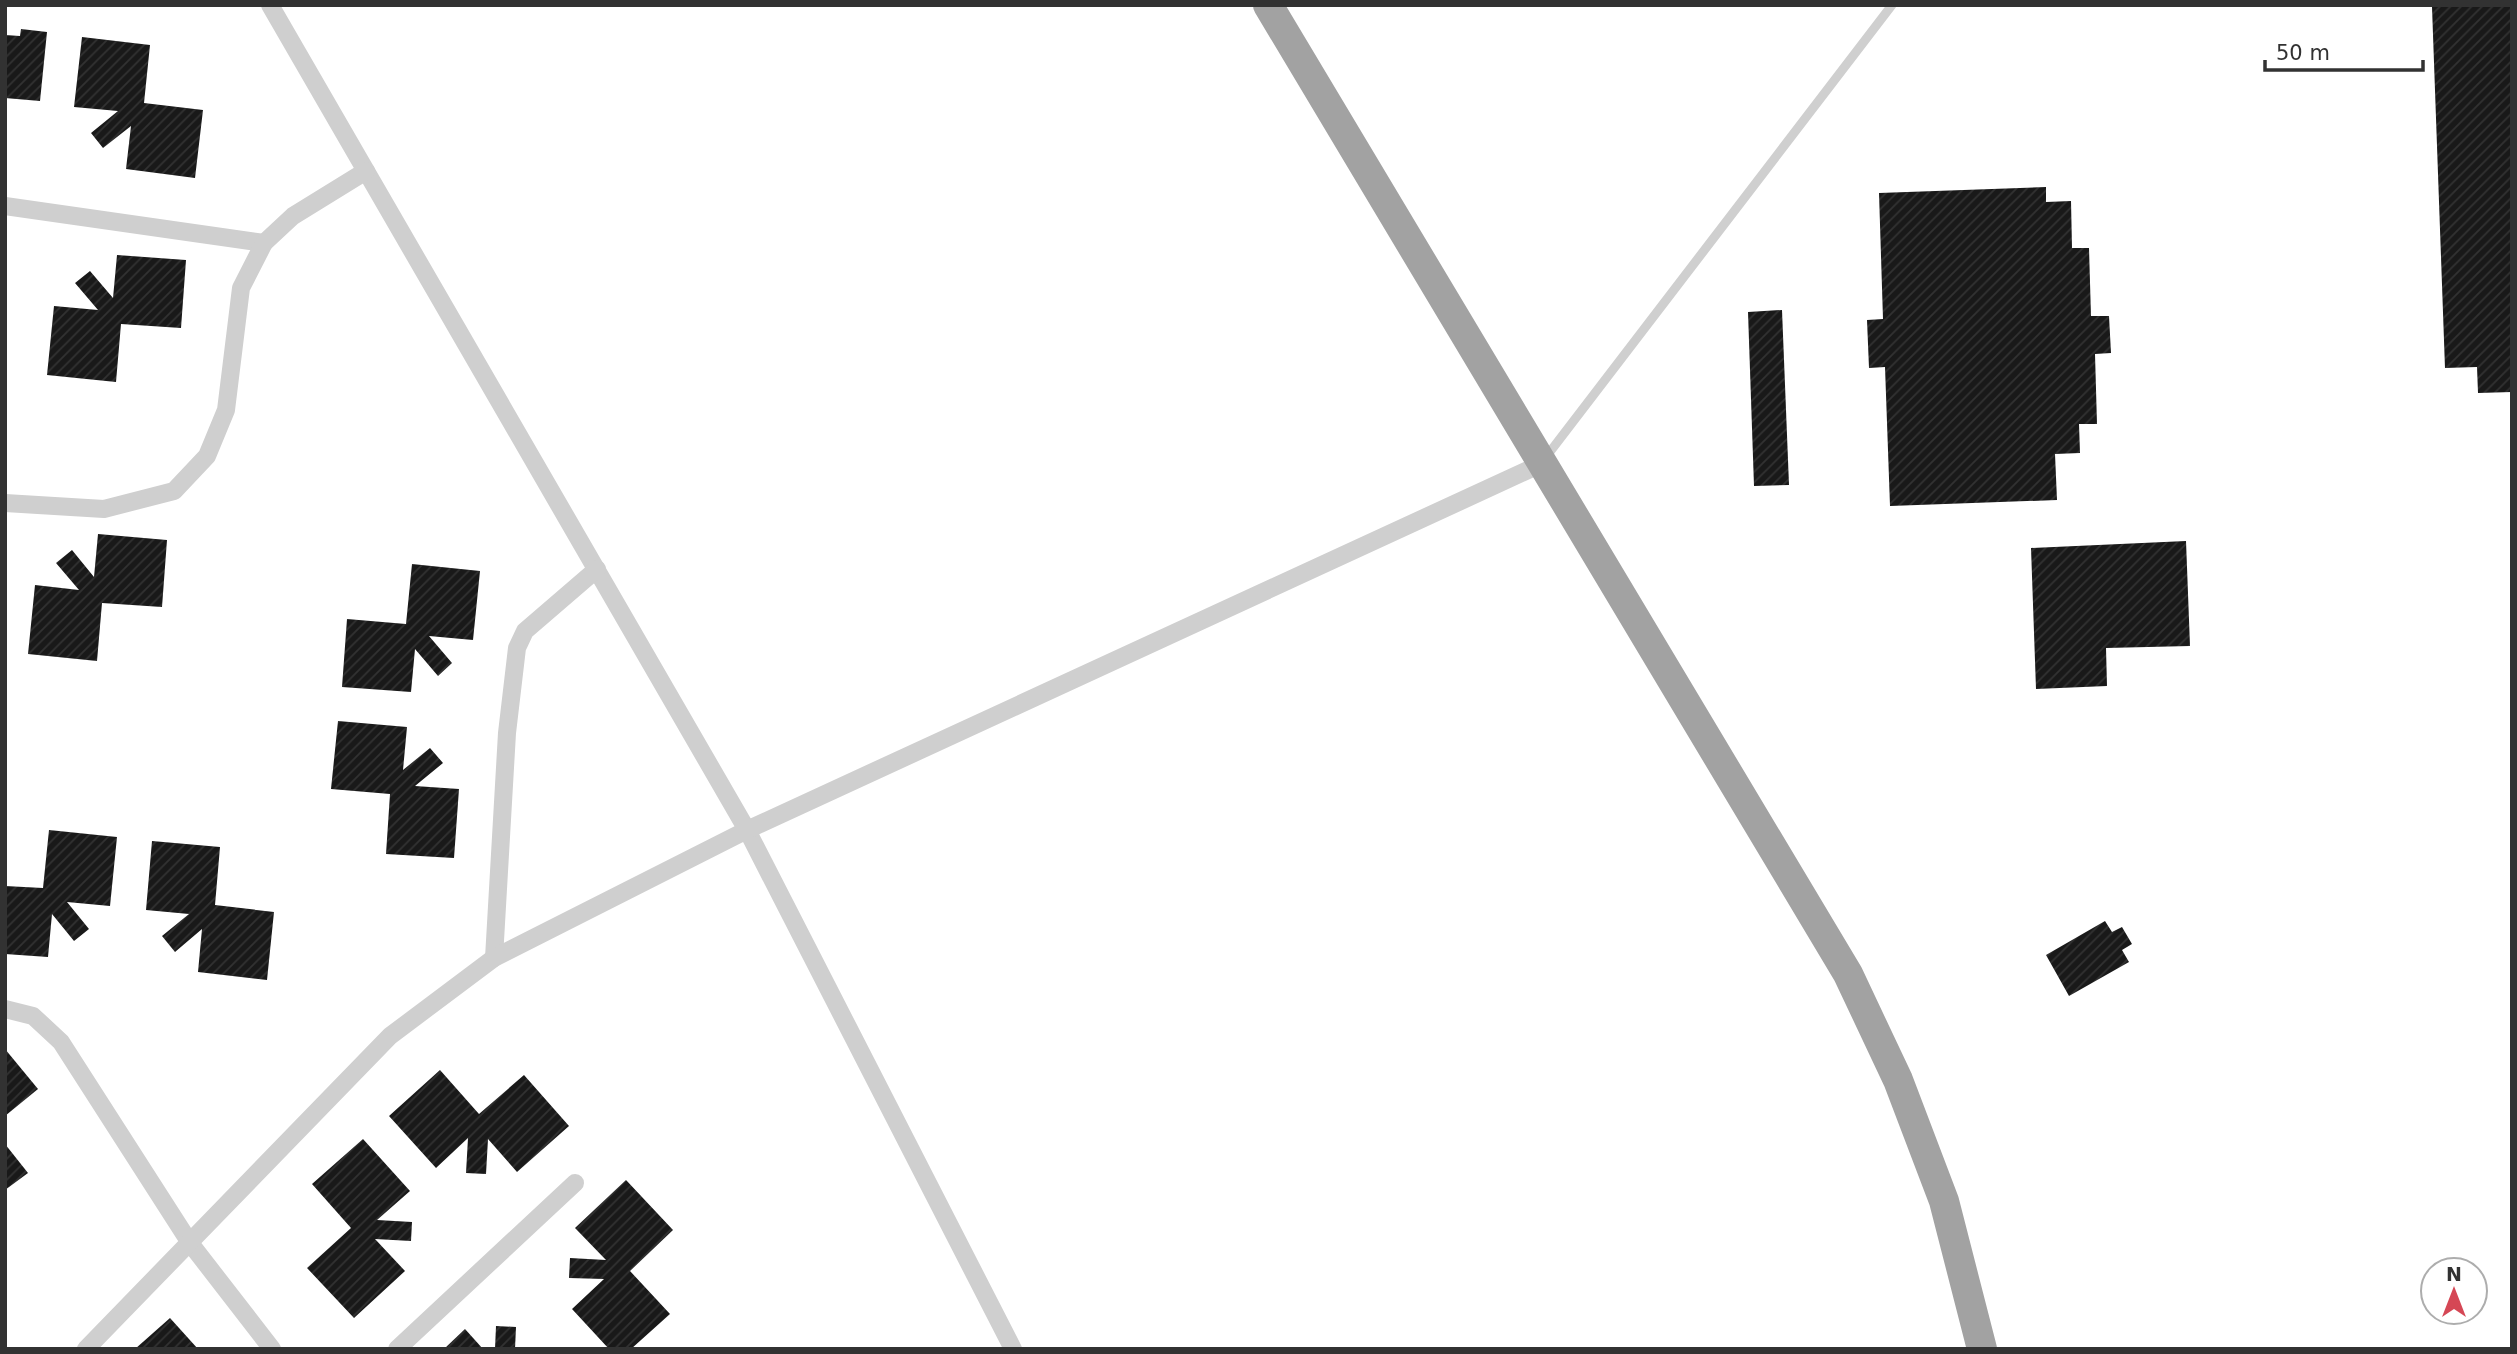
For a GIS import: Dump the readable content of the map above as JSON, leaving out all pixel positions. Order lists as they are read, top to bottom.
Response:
{
  "scale_bar": "50 m",
  "north": "top"
}
